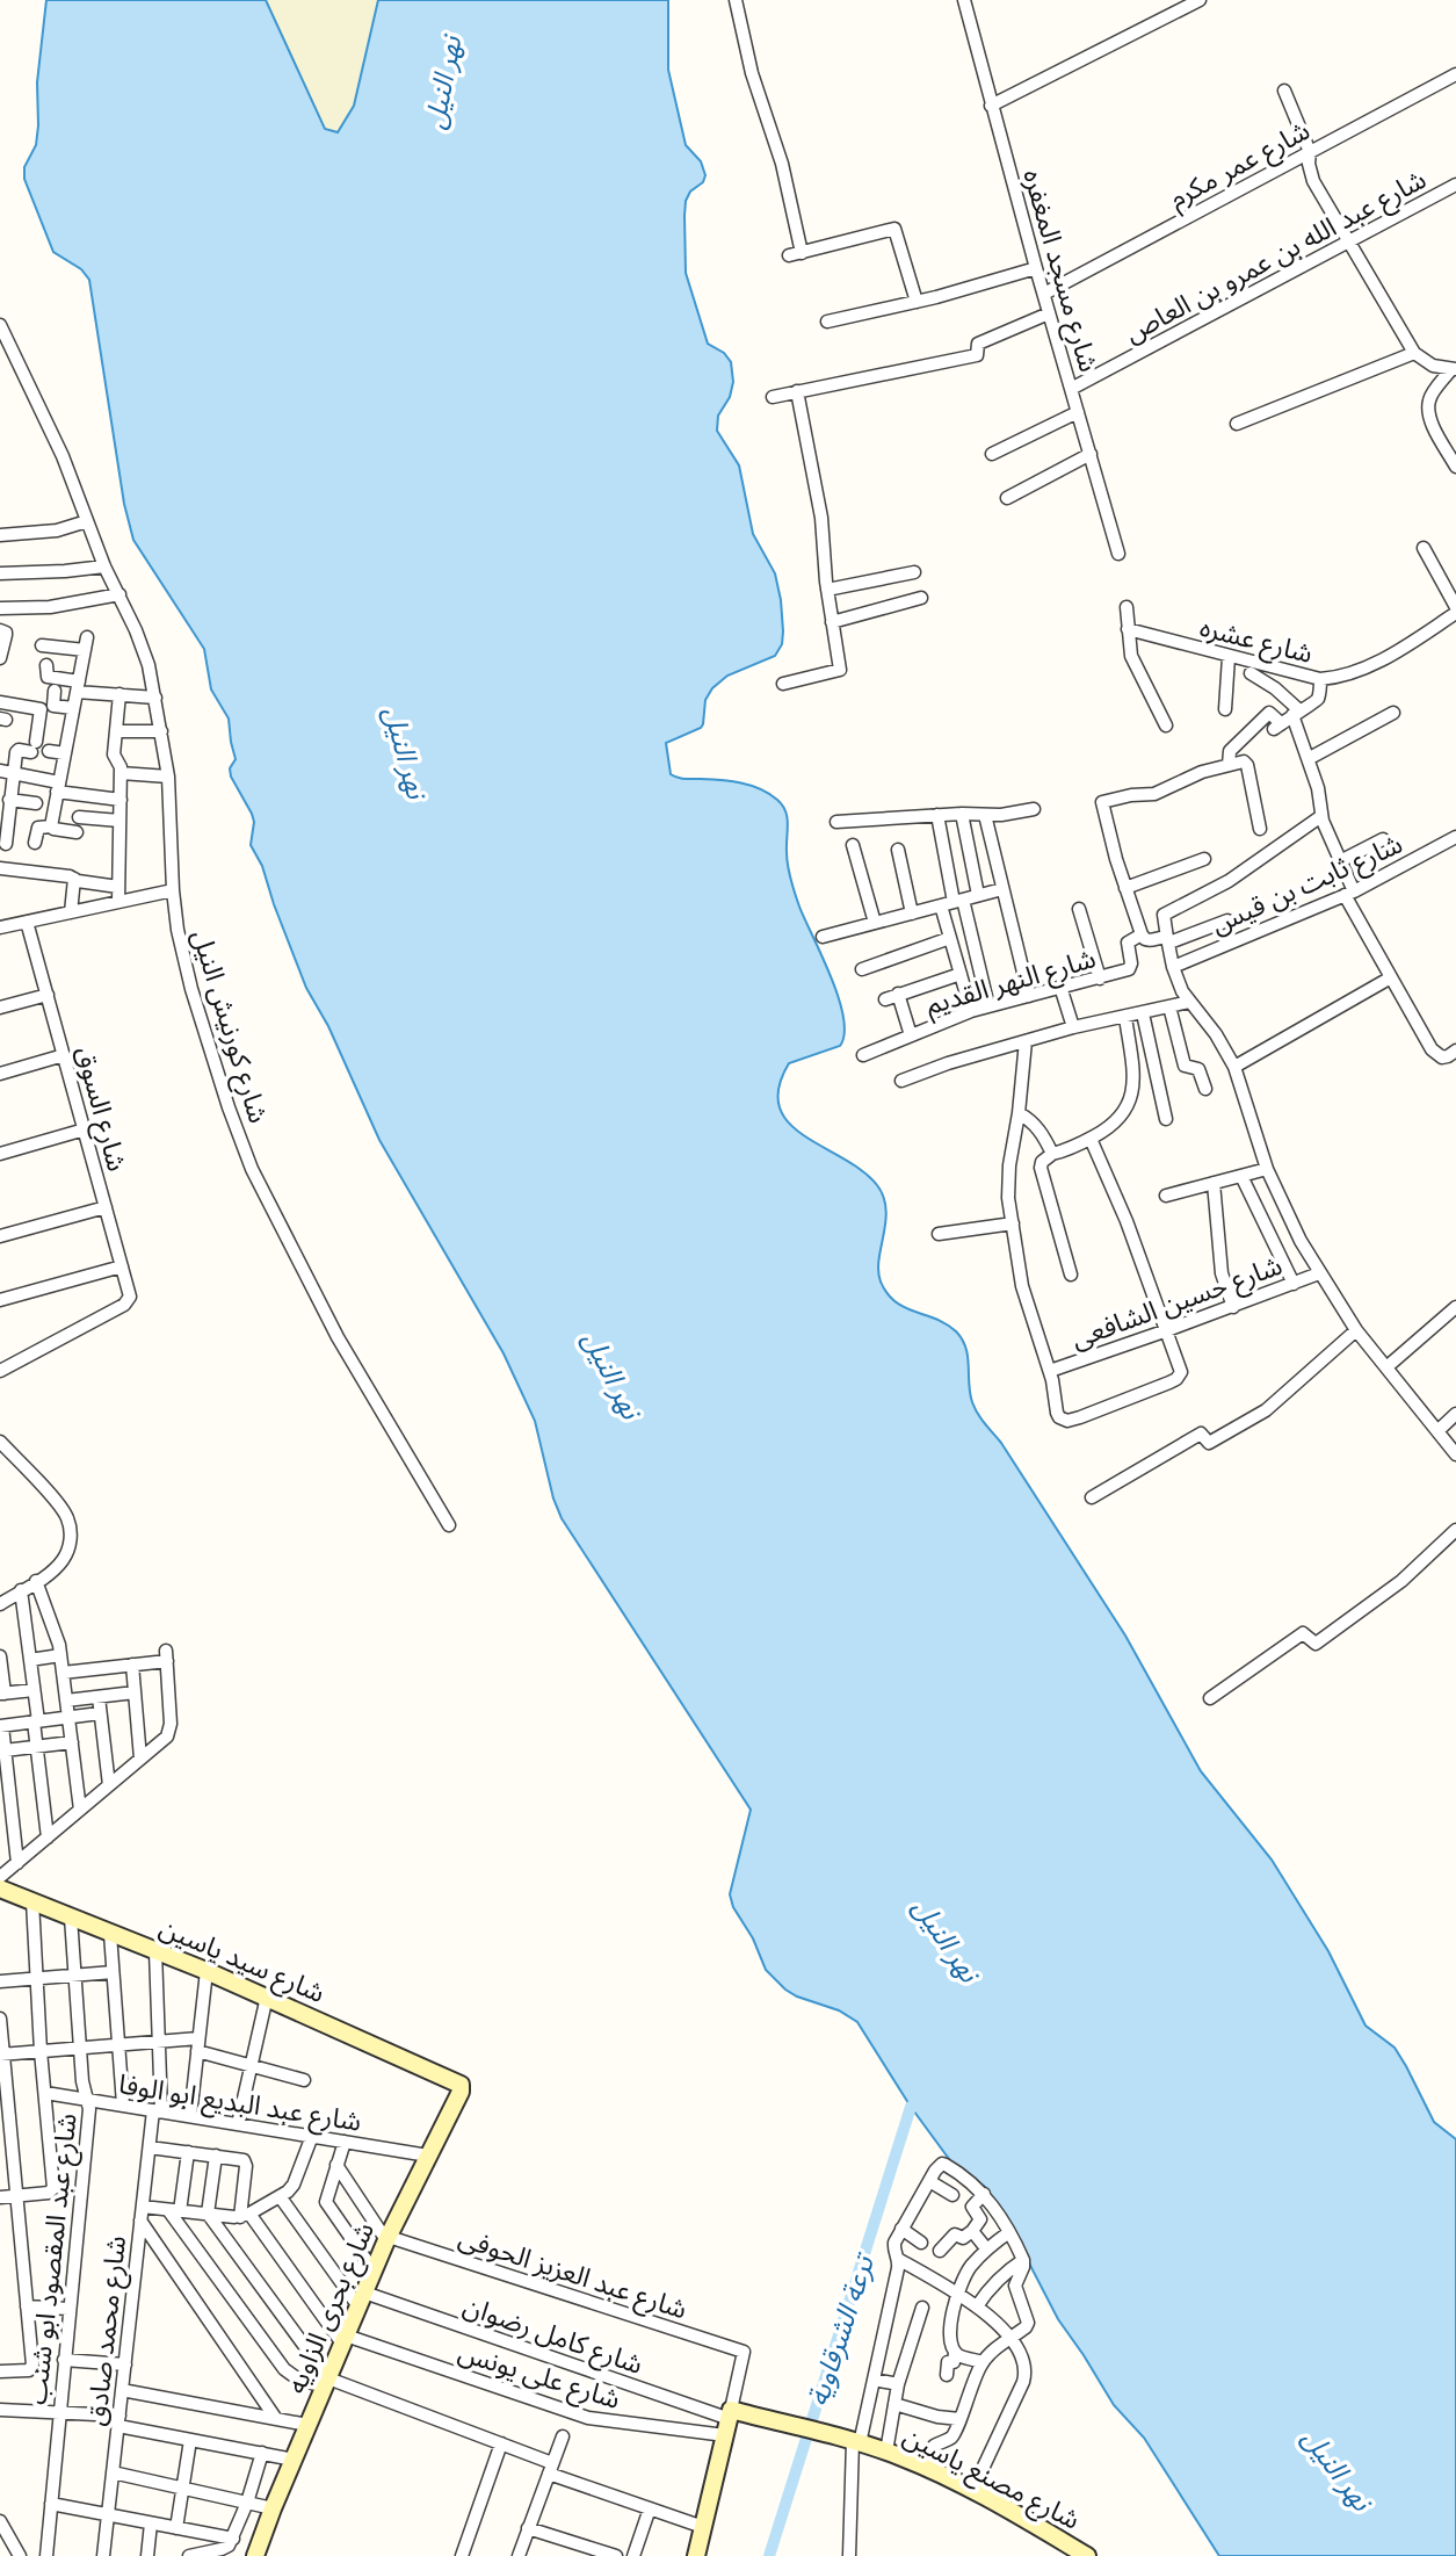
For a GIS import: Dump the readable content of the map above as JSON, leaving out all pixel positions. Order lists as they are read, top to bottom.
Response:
{
  "streets": {
    "street": [
      "شارع عمر مكرم",
      "شارع عبد الله بن عمرو بن العاص",
      "شارع مسجد المغفره",
      "شارع عشره",
      "شارع ثابت بن قيس",
      "شارع النهر القديم",
      "شارع كورنيش النيل",
      "شارع السوق",
      "شارع حسين الشافعى",
      "شارع سيد ياسين",
      "شارع عبد البديع ابو الوفا",
      "شارع عبد المقصود ابو شنب",
      "شارع عبد العزيز الحوفى",
      "شارع بحرى الزاويه",
      "شارع محمد صادق",
      "شارع كامل رضوان",
      "شارع على يونس",
      "شارع مصنع ياسين"
    ]
  },
  "crossings": [
    ["شارع عمر مكرم", "شارع مسجد المغفره"],
    ["شارع عبد الله بن عمرو بن العاص", "شارع مسجد المغفره"],
    ["شارع سيد ياسين", "شارع عبد المقصود ابو شنب"],
    ["شارع سيد ياسين", "شارع بحرى الزاويه"],
    ["شارع سيد ياسين", "شارع محمد صادق"],
    ["شارع عبد البديع ابو الوفا", "شارع عبد المقصود ابو شنب"],
    ["شارع عبد البديع ابو الوفا", "شارع بحرى الزاويه"],
    ["شارع عبد البديع ابو الوفا", "شارع محمد صادق"],
    ["شارع عبد العزيز الحوفى", "شارع بحرى الزاويه"],
    ["شارع عبد العزيز الحوفى", "شارع كامل رضوان"],
    ["شارع عبد العزيز الحوفى", "شارع على يونس"],
    ["شارع عبد العزيز الحوفى", "شارع مصنع ياسين"],
    ["شارع بحرى الزاويه", "شارع كامل رضوان"],
    ["شارع بحرى الزاويه", "شارع على يونس"],
    ["شارع كامل رضوان", "شارع على يونس"],
    ["شارع كامل رضوان", "شارع مصنع ياسين"],
    ["شارع على يونس", "شارع مصنع ياسين"]
  ],
  "water": ["نهر النيل", "ترعة الشرقاوية"]
}
